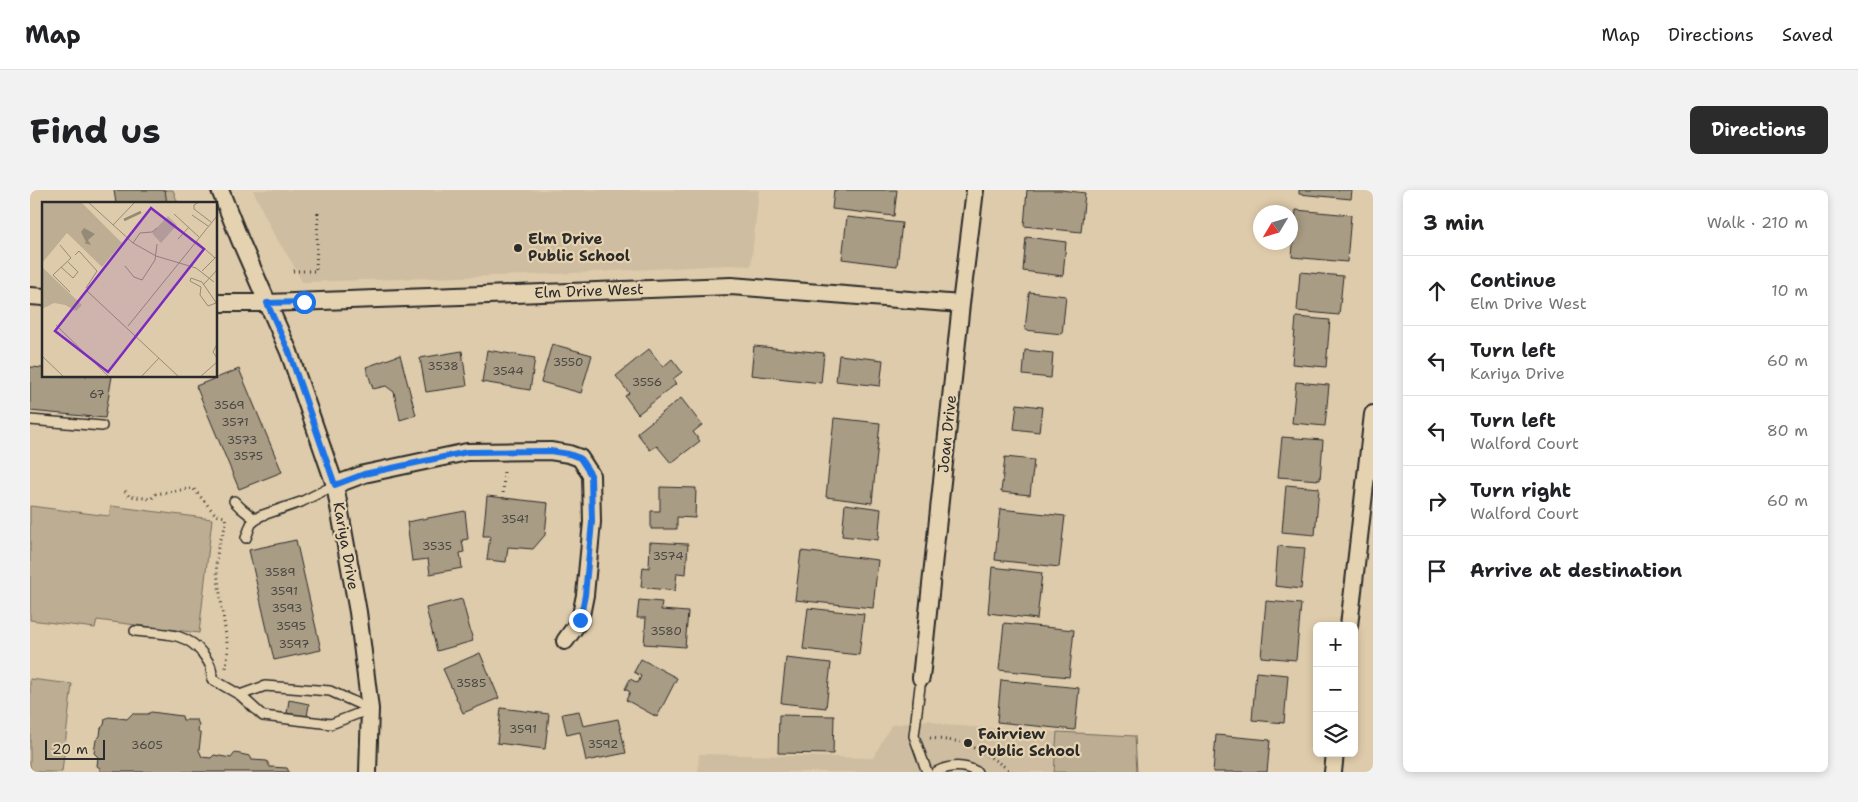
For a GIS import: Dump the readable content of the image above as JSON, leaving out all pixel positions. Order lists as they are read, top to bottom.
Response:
{
  "streets": {
    "street": ["Elm Drive West", "Joan Drive", "Kariya Drive"]
  },
  "crossings": [
    ["Elm Drive West", "Joan Drive"],
    ["Elm Drive West", "Kariya Drive"]
  ],
  "places": ["Elm Drive Public School", "Fairview Public School"],
  "house_numbers": [
    "3550",
    "3538",
    "3544",
    "3556",
    "67",
    "3569",
    "3571",
    "3573",
    "3575",
    "3541",
    "3535",
    "3574",
    "3589",
    "3591",
    "3593",
    "3595",
    "3580",
    "3597",
    "3585",
    "3591",
    "3592",
    "3605"
  ],
  "scale_bar": "20 m",
  "north": "bottom left",
  "page": {
    "header": "Map",
    "nav": ["Map", "Directions", "Saved"],
    "buttons": "Directions",
    "title": "Find us",
    "heading": ["3 min", "Walk · 210 m"],
    "list": [
      ["Continue", "Elm Drive West", "10 m"],
      ["Turn left", "Kariya Drive", "60 m"],
      ["Turn left", "Walford Court", "80 m"],
      ["Turn right", "Walford Court", "60 m"],
      "Arrive at destination"
    ],
    "map_buttons": ["+", "−"],
    "scale": "20 m"
  }
}
